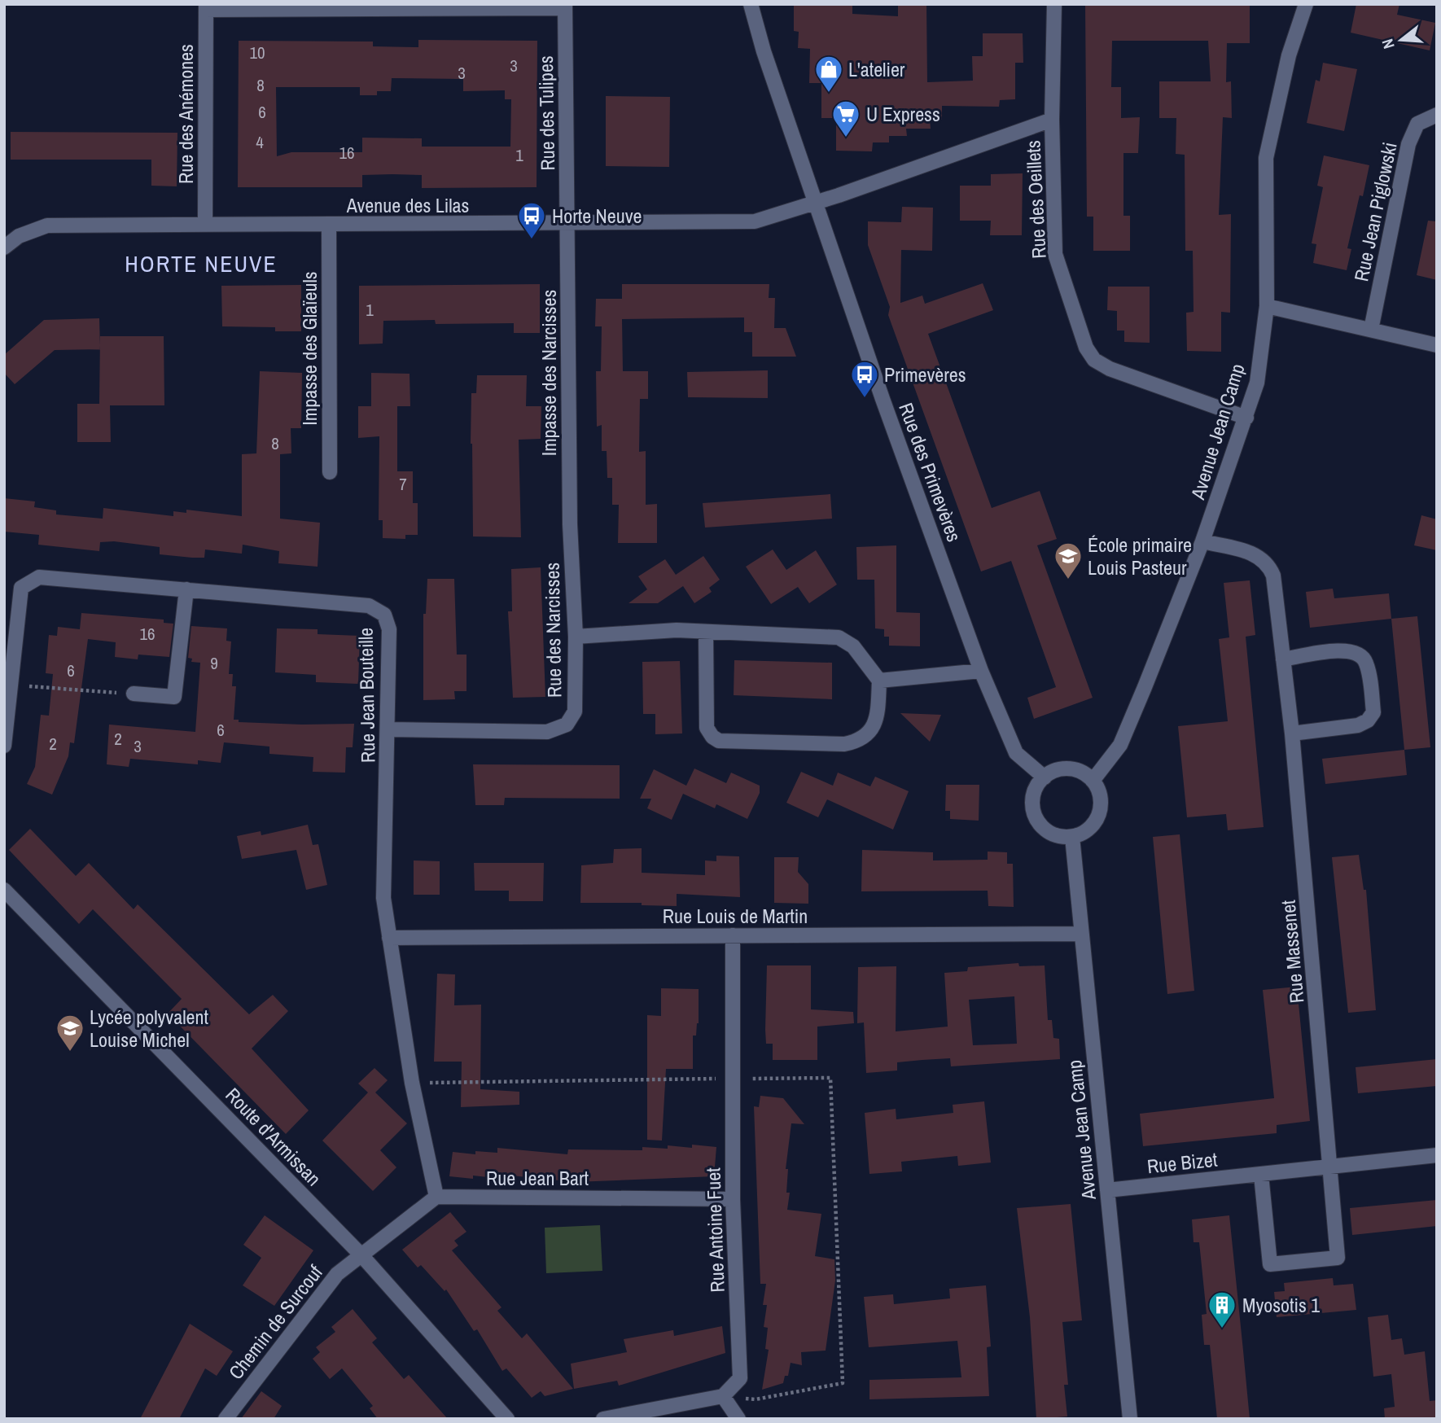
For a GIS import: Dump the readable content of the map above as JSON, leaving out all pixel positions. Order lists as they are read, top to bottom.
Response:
{
  "streets": {
    "street": [
      "Rue des Tulipes",
      "Rue des Anémones",
      "Rue des Oeillets",
      "Avenue des Lilas",
      "Rue Jean Piglowski",
      "Impasse des Glaïeuls",
      "Impasse des Narcisses",
      "Avenue Jean Camp",
      "Rue des Primevères",
      "Rue des Narcisses",
      "Rue Jean Bouteille",
      "Rue Louis de Martin",
      "Rue Massenet",
      "Route d'Armissan",
      "Rue Bizet",
      "Rue Jean Bart",
      "Rue Antoine Fuet",
      "Chemin de Surcouf"
    ]
  },
  "crossings": [
    ["Rue des Tulipes", "Avenue des Lilas"],
    ["Rue des Tulipes", "Impasse des Narcisses"],
    ["Rue des Anémones", "Avenue des Lilas"],
    ["Rue des Oeillets", "Avenue des Lilas"],
    ["Rue des Oeillets", "Avenue Jean Camp"],
    ["Avenue des Lilas", "Impasse des Glaïeuls"],
    ["Avenue des Lilas", "Impasse des Narcisses"],
    ["Avenue des Lilas", "Rue des Primevères"],
    ["Impasse des Narcisses", "Rue des Narcisses"],
    ["Avenue Jean Camp", "Rue des Primevères"],
    ["Avenue Jean Camp", "Rue Louis de Martin"],
    ["Avenue Jean Camp", "Rue Massenet"],
    ["Avenue Jean Camp", "Rue Bizet"],
    ["Rue des Narcisses", "Rue Jean Bouteille"],
    ["Rue Jean Bouteille", "Rue Louis de Martin"],
    ["Rue Jean Bouteille", "Rue Jean Bart"],
    ["Rue Louis de Martin", "Rue Antoine Fuet"],
    ["Rue Massenet", "Rue Bizet"],
    ["Route d'Armissan", "Chemin de Surcouf"],
    ["Rue Jean Bart", "Rue Antoine Fuet"]
  ],
  "districts": ["HORTE NEUVE"],
  "places": {
    "shop": ["L'atelier"],
    "supermarket": ["U Express"],
    "bus stop": ["Horte Neuve", "Primevères"],
    "school or university": ["École primaire Louis Pasteur", "Lycée polyvalent Louise Michel"],
    "building": ["Myosotis 1"]
  },
  "house_numbers": [
    "10",
    "3",
    "3",
    "8",
    "6",
    "4",
    "16",
    "1",
    "1",
    "8",
    "7",
    "16",
    "9",
    "6",
    "6",
    "2",
    "2",
    "3"
  ],
  "north": "left"
}
